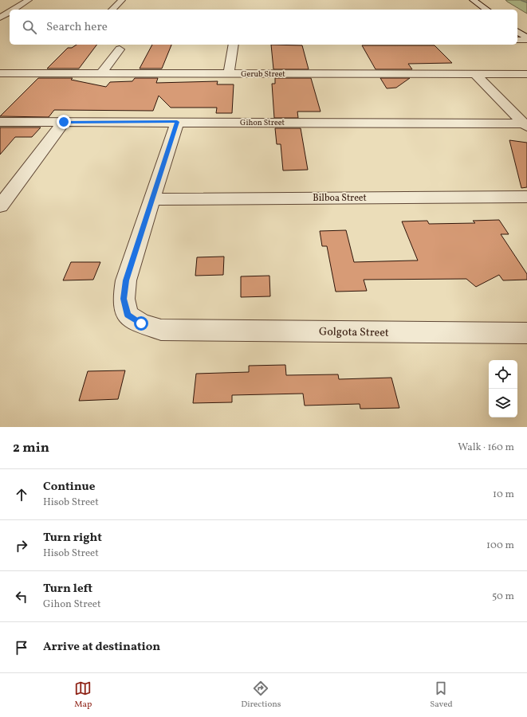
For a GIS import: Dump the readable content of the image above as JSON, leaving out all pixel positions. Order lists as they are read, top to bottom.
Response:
{
  "streets": {
    "street": [
      "Gerub Street",
      "Gihon Street",
      "Bilboa Street",
      "Golgota Street"
    ]
  },
  "crossings": [
    ["Gihon Street", "Golgota Street"],
    ["Bilboa Street", "Golgota Street"]
  ],
  "page": {
    "search": "Search here",
    "heading": ["2 min", "Walk · 160 m"],
    "list": [
      ["Continue", "Hisob Street", "10 m"],
      ["Turn right", "Hisob Street", "100 m"],
      ["Turn left", "Gihon Street", "50 m"],
      "Arrive at destination"
    ],
    "nav": ["Map", "Directions", "Saved"]
  }
}
